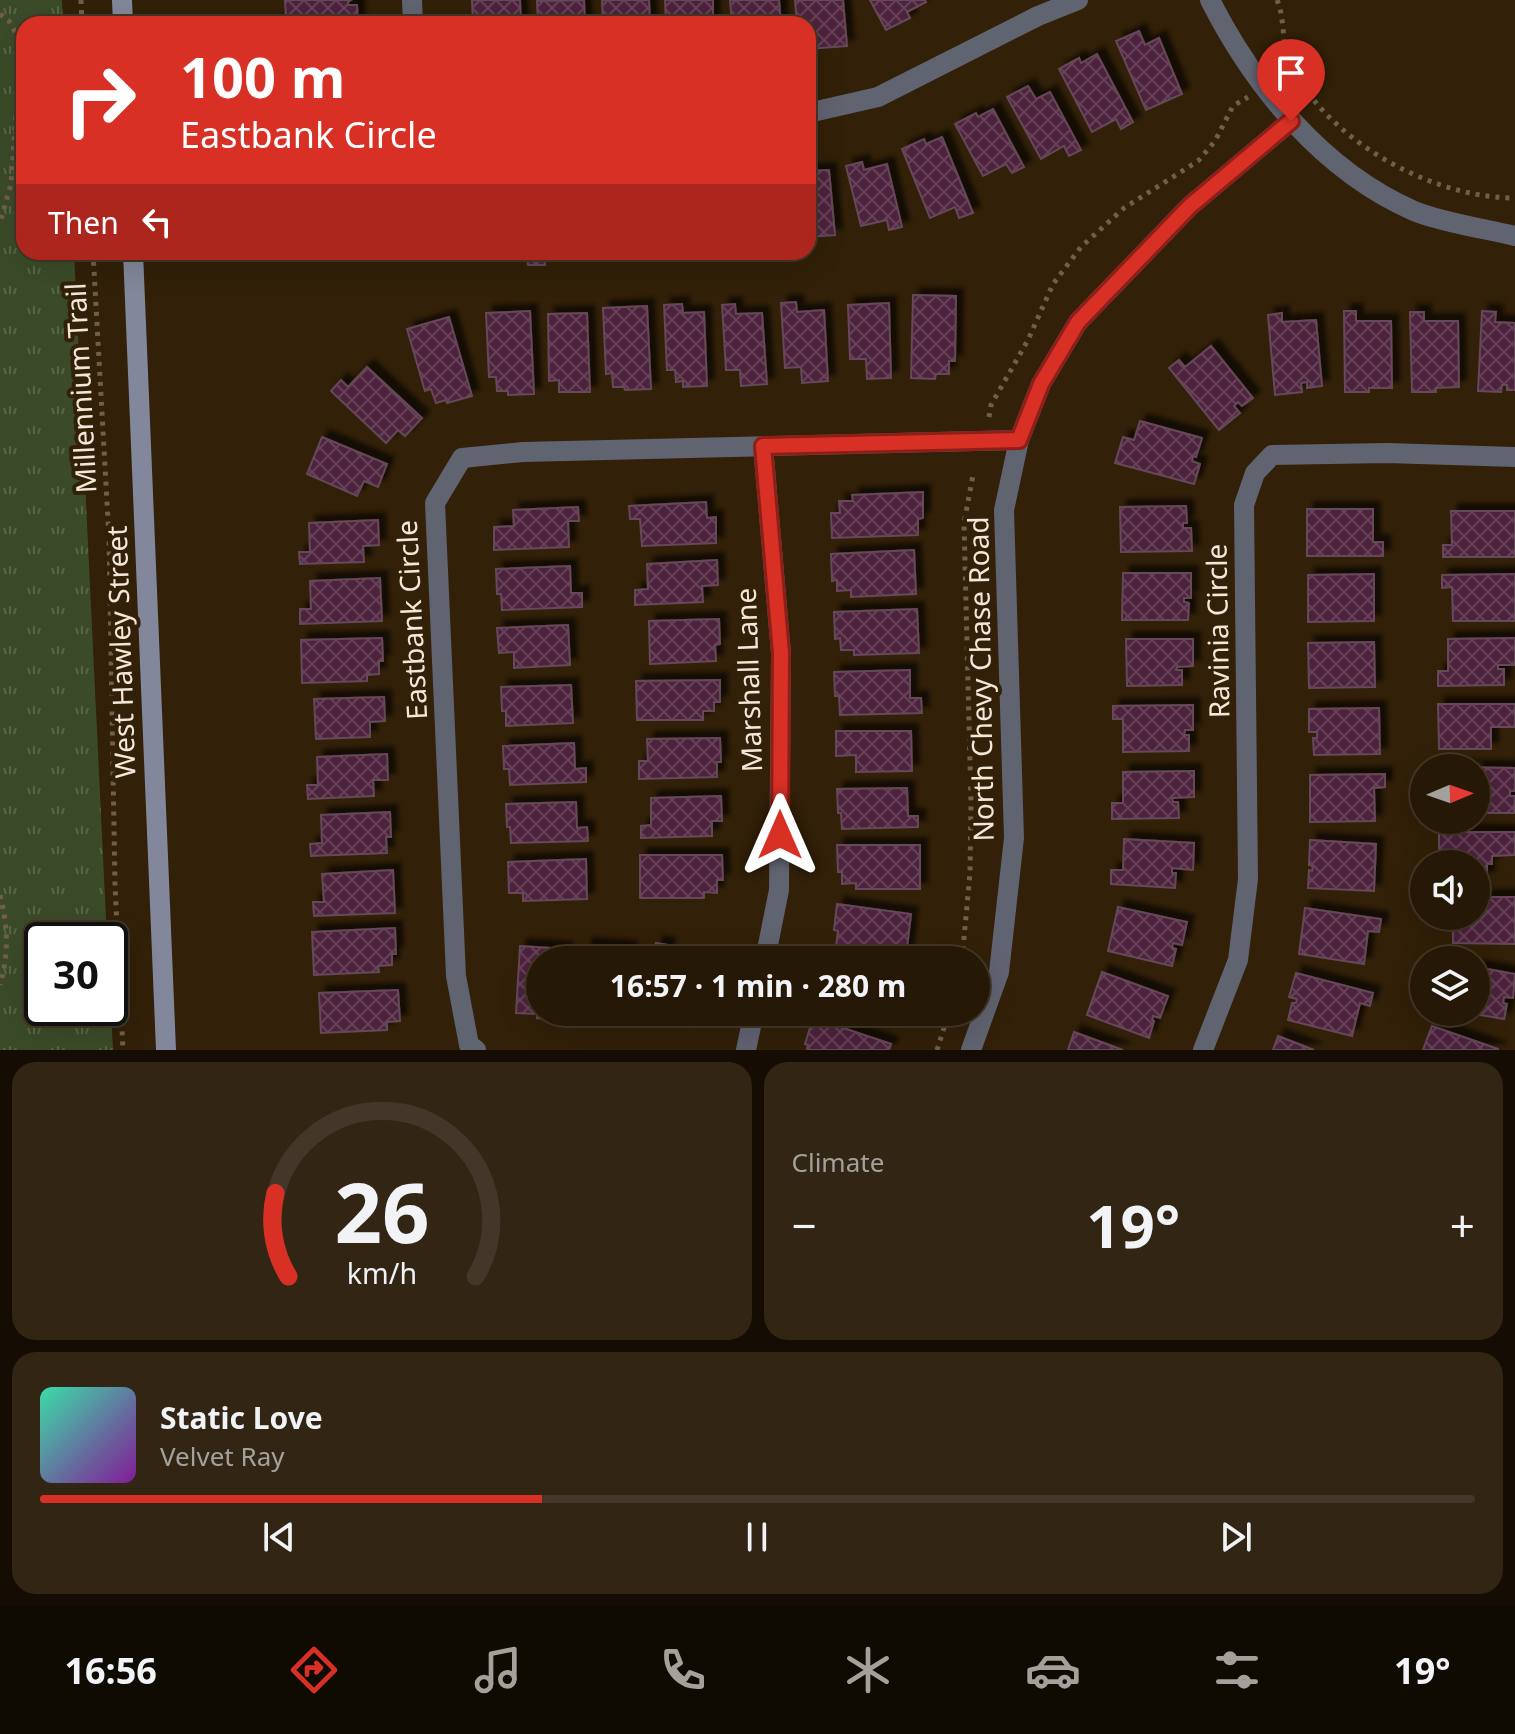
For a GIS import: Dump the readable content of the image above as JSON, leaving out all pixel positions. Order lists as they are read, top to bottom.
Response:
{
  "streets": {
    "street": [
      "Eastbank Circle",
      "Ravinia Circle",
      "West Hawley Street",
      "North Chevy Chase Road",
      "Marshall Lane"
    ],
    "path": ["Millennium Trail"]
  },
  "crossings": [
    ["Eastbank Circle", "North Chevy Chase Road"],
    ["Eastbank Circle", "Marshall Lane"]
  ],
  "north": "right",
  "page": {
    "turn": ["100 m", "Eastbank Circle"],
    "then": "Then",
    "limit": "30",
    "trip": "16:57 · 1 min · 280 m",
    "tile": "Climate",
    "heat": ["−", "19°", "+"],
    "song": ["Static Love", "Velvet Ray"],
    "tabs": ["16:56", "19°"],
    "gauge": ["26", "km/h"]
  }
}
